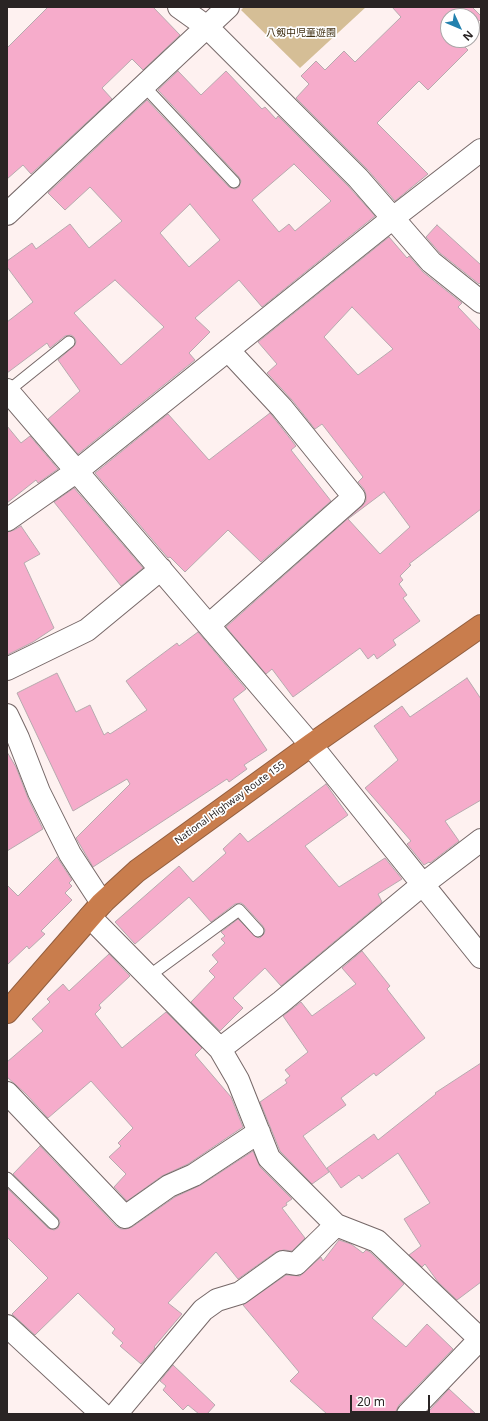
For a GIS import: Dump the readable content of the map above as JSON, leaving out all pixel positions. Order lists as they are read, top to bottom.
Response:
{
  "streets": {
    "highway": ["National Highway Route 155"]
  },
  "parks": ["八剱中児童遊園"],
  "scale_bar": "20 m",
  "north": "bottom right"
}
